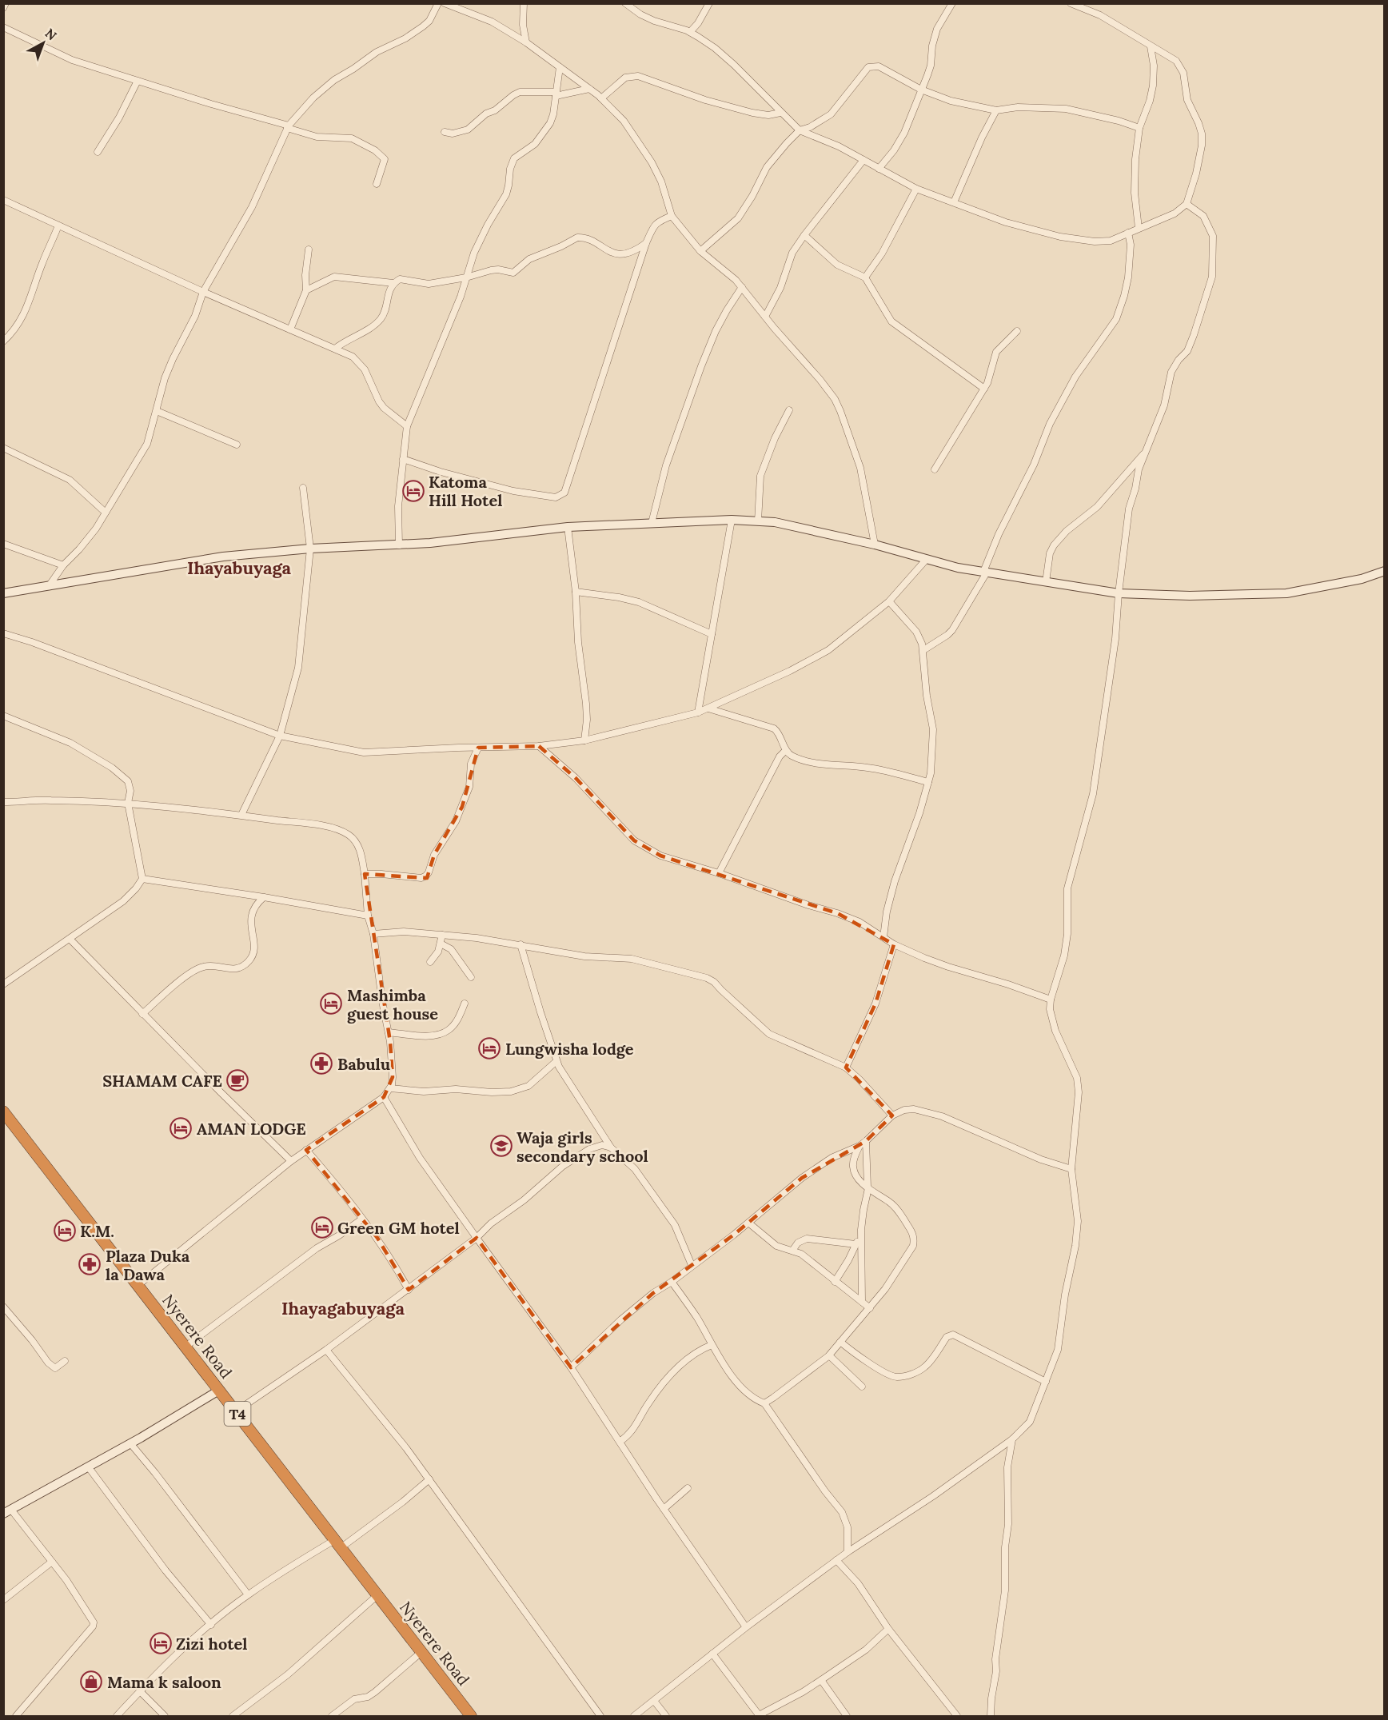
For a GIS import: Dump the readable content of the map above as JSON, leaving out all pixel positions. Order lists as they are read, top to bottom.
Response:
{
  "streets": {
    "highway": ["Nyerere Road", "T4"]
  },
  "districts": ["Ihayabuyaga", "Ihayagabuyaga"],
  "places": {
    "hotel": [
      "Katoma Hill Hotel",
      "Mashimba guest house",
      "Lungwisha lodge",
      "AMAN LODGE",
      "Green GM hotel",
      "K.M.",
      "Zizi hotel"
    ],
    "pharmacy": ["Babulu", "Plaza Duka la Dawa"],
    "cafe": ["SHAMAM CAFE"],
    "school or university": ["Waja girls secondary school"],
    "shop": ["Mama k saloon"]
  },
  "north": "top right"
}
